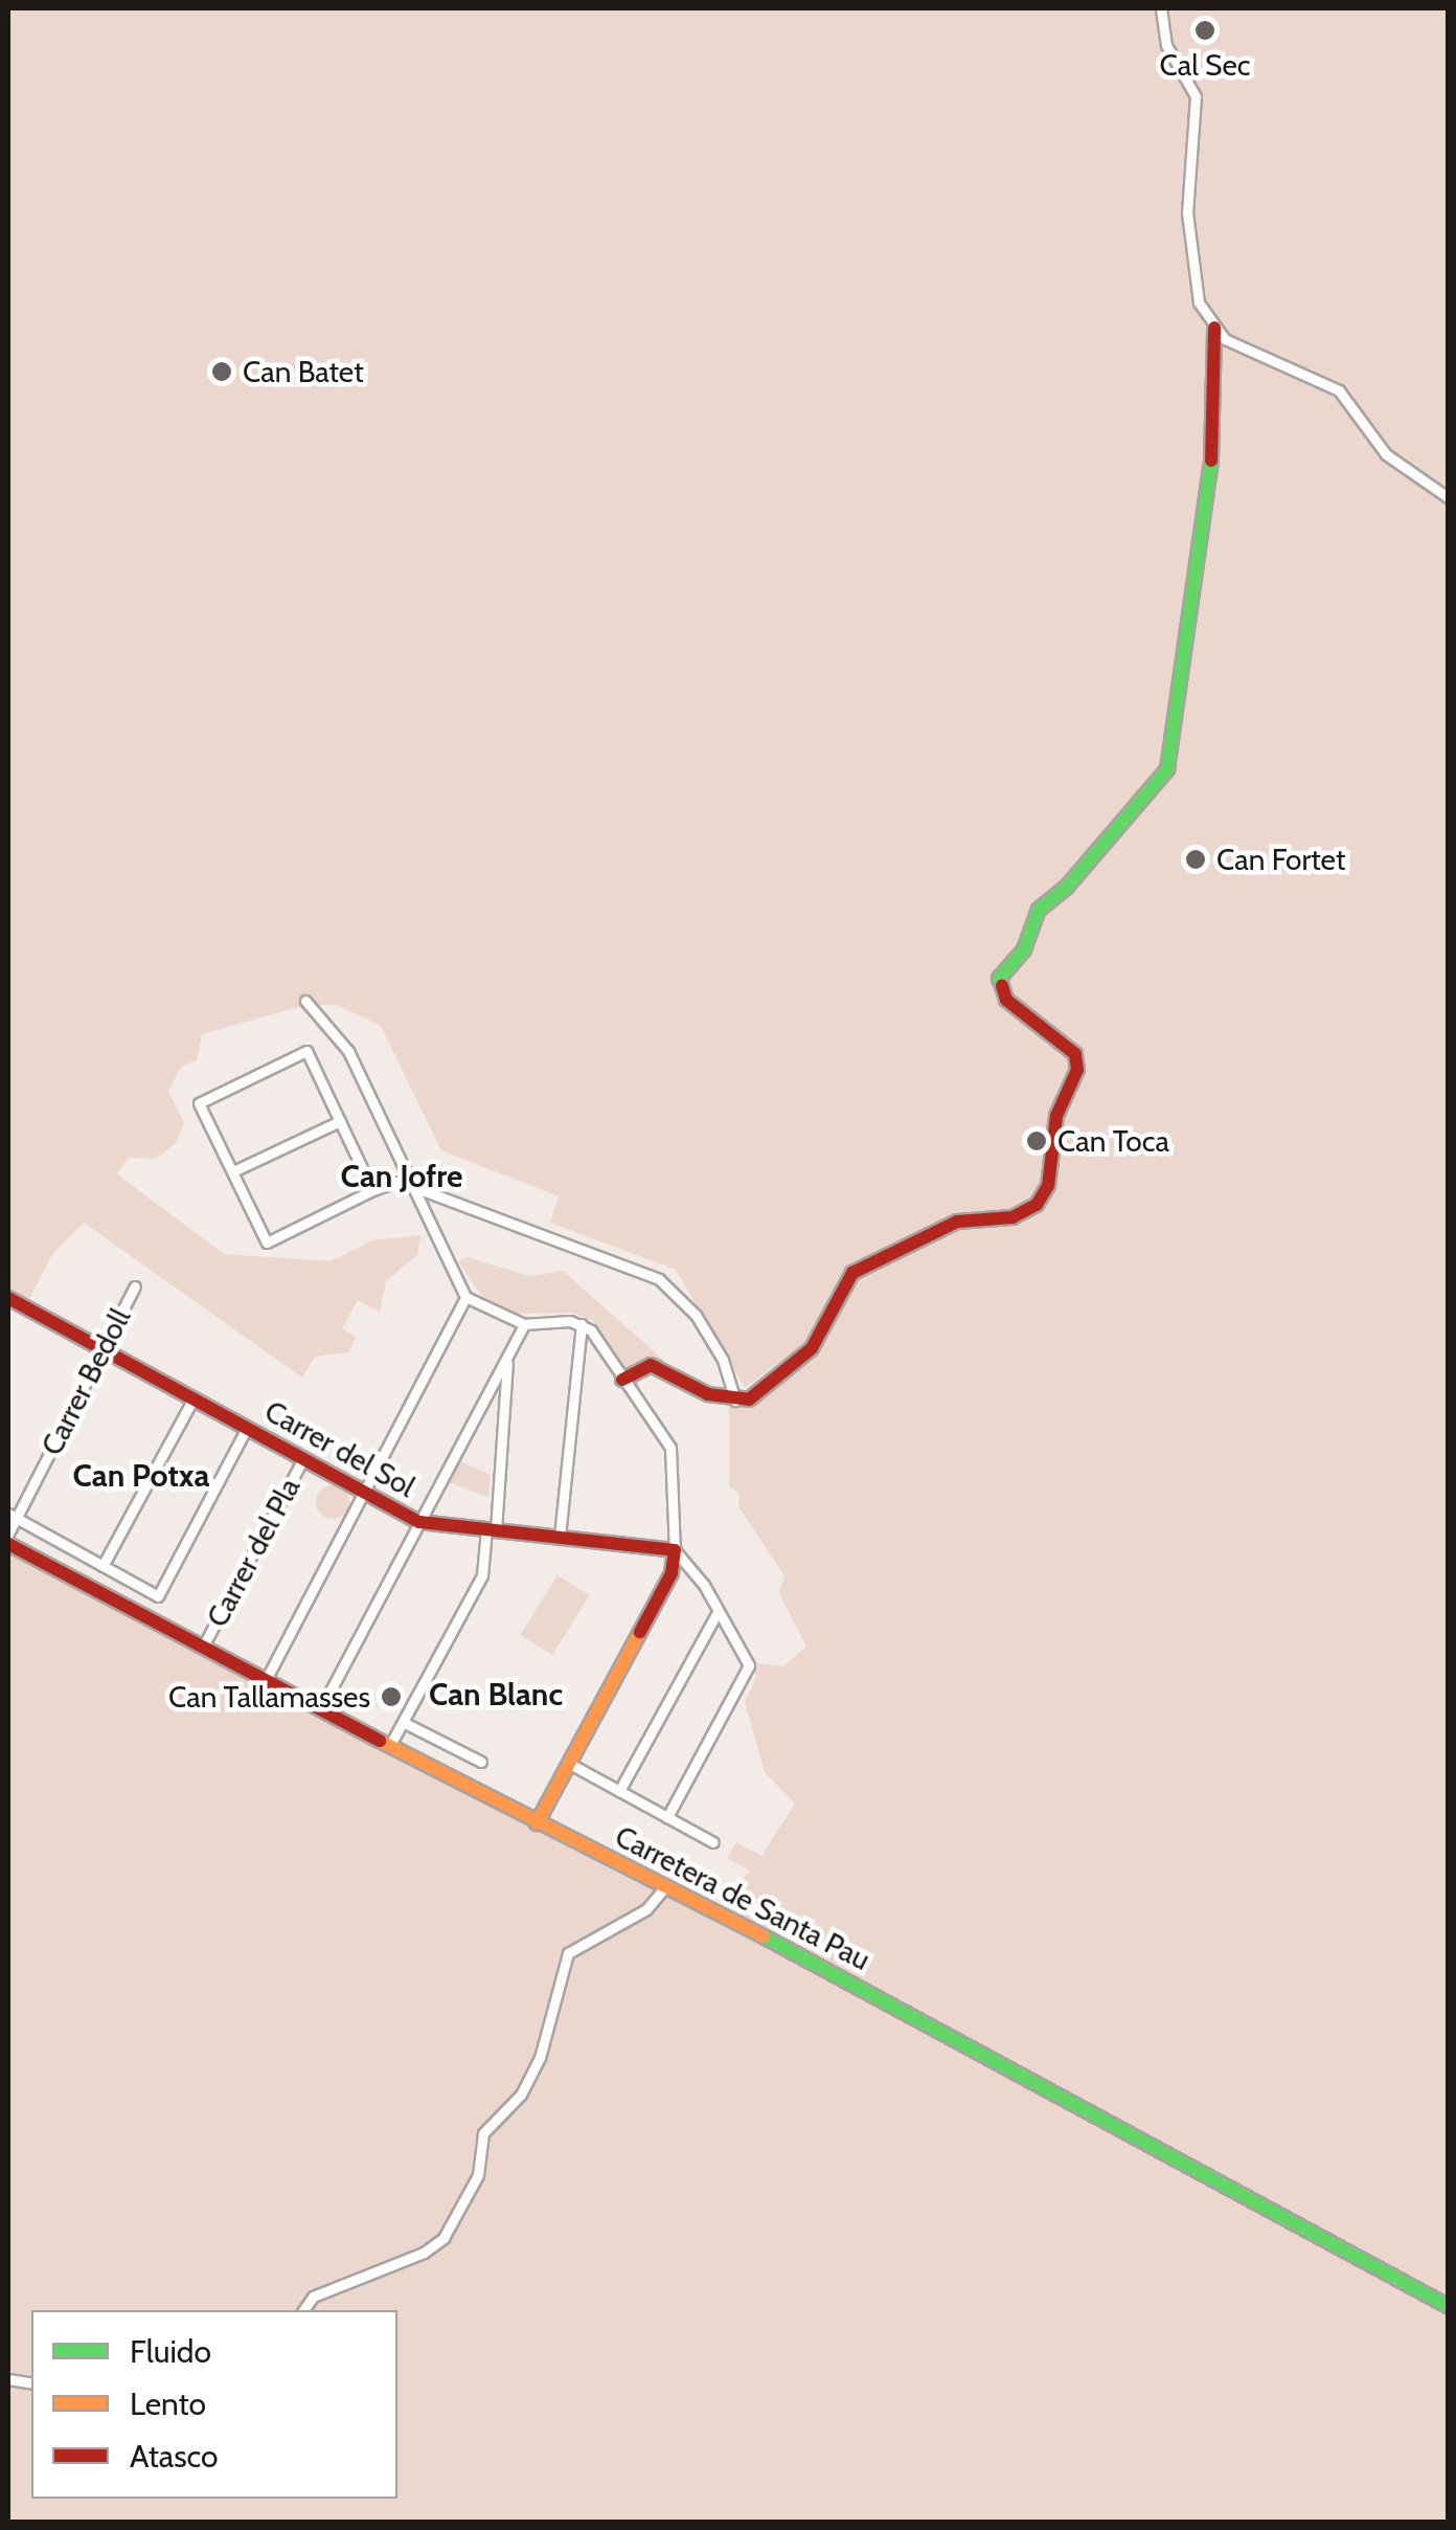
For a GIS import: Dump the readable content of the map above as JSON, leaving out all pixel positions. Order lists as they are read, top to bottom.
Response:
{
  "streets": {
    "street": [
      "Carrer Bedoll",
      "Carrer del Sol",
      "Carrer del Pla",
      "Carretera de Santa Pau"
    ]
  },
  "crossings": [
    ["Carrer Bedoll", "Carrer del Sol"],
    ["Carrer del Sol", "Carrer del Pla"],
    ["Carrer del Pla", "Carretera de Santa Pau"]
  ],
  "districts": ["Can Jofre", "Can Potxa", "Can Blanc"],
  "places": [
    "Cal Sec",
    "Can Batet",
    "Can Fortet",
    "Can Toca",
    "Can Tallamasses"
  ],
  "legend": ["Fluido", "Lento", "Atasco"]
}
